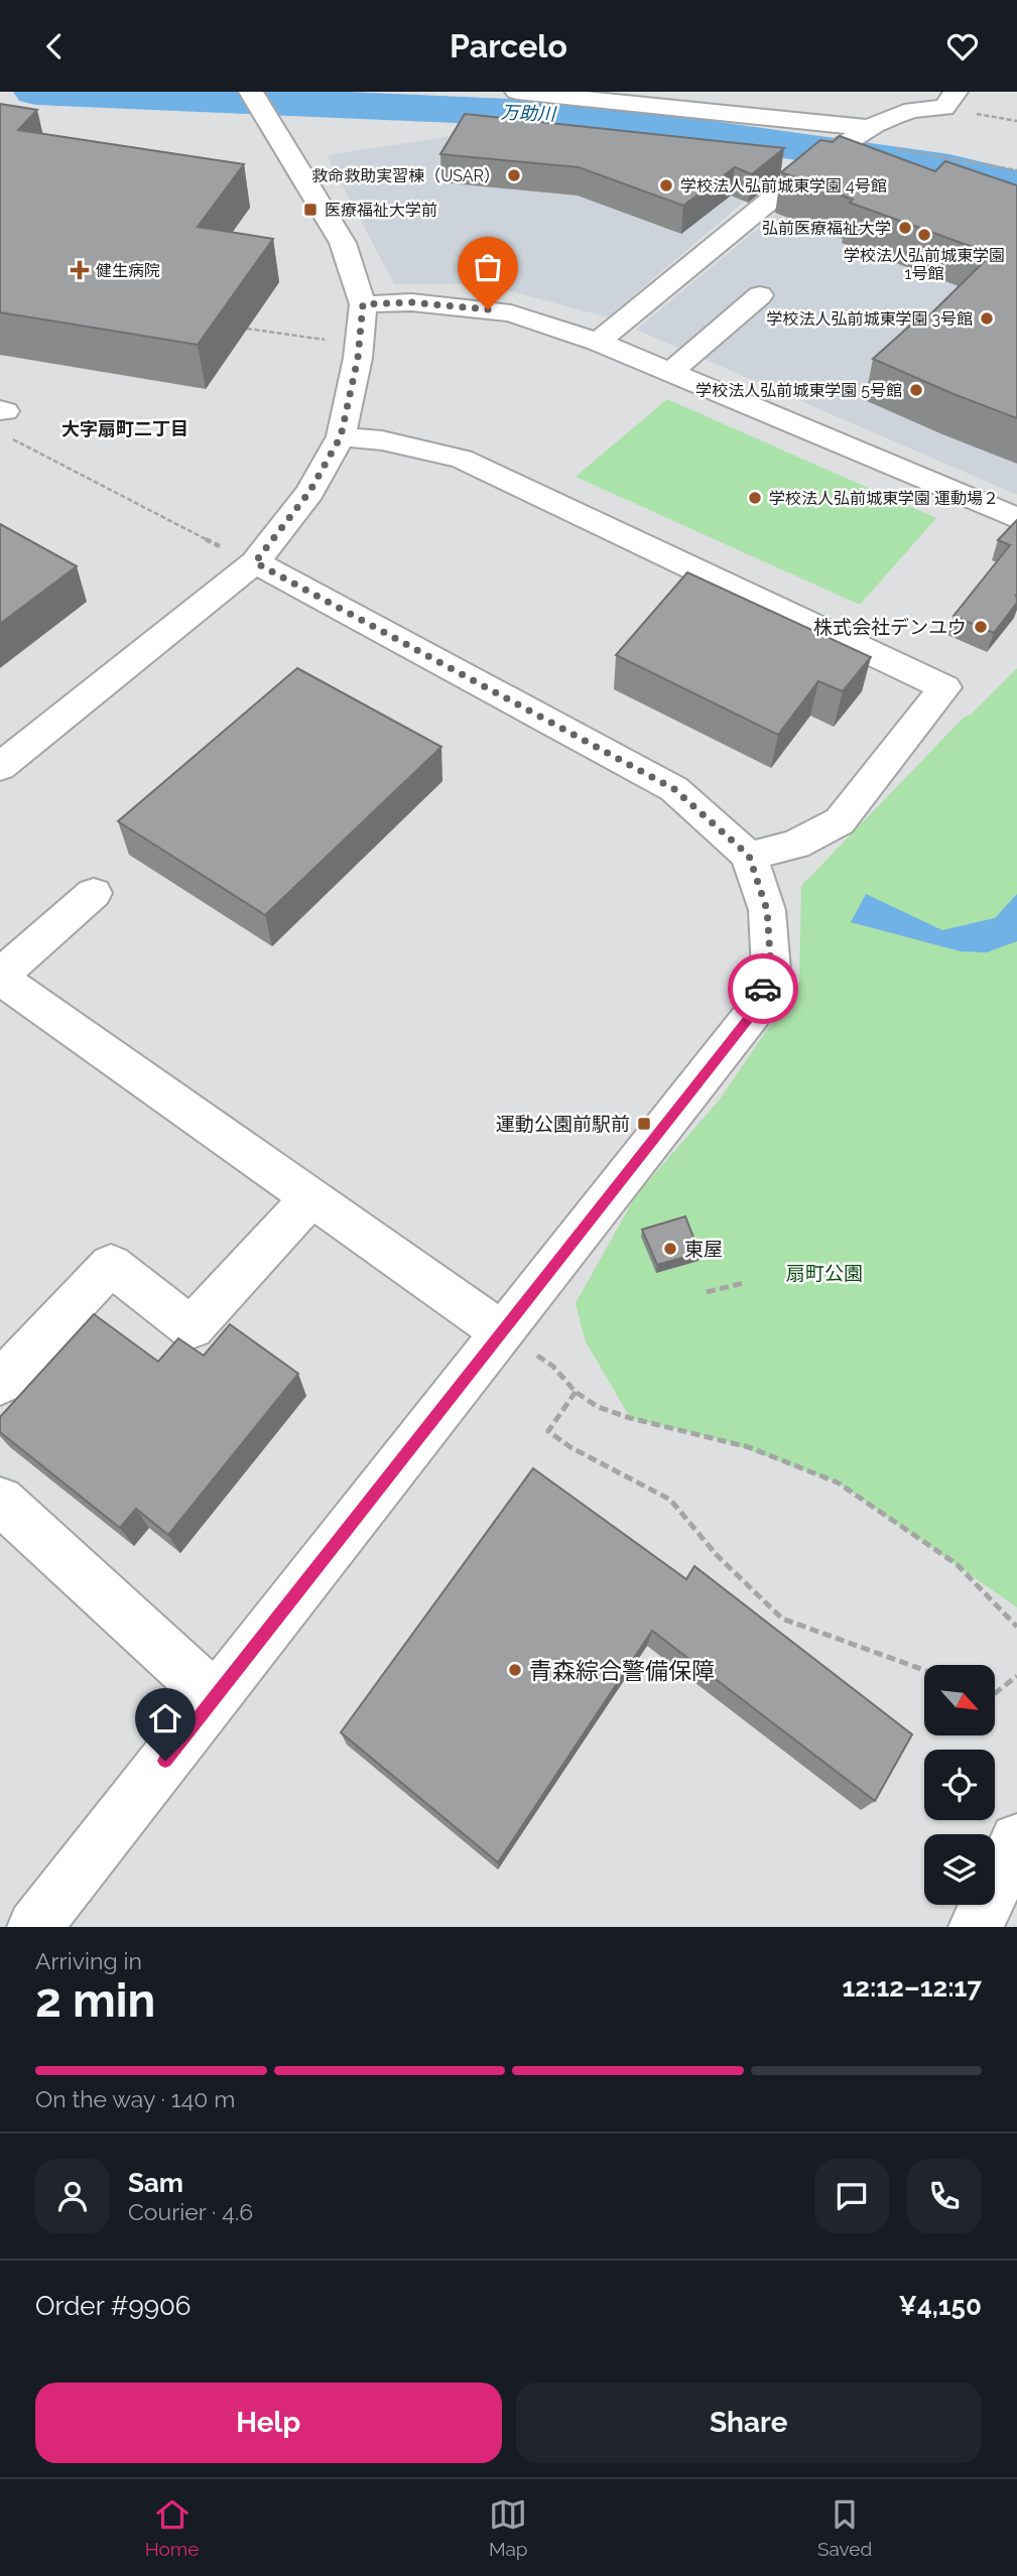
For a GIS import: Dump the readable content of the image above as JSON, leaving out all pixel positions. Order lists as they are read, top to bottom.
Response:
{
  "districts": ["大字扇町二丁目"],
  "water": ["万助川"],
  "parks": ["扇町公園"],
  "places": {
    "other": [
      "救命救助実習棟（USAR）",
      "学校法人弘前城東学園 4号館",
      "弘前医療福祉大学",
      "学校法人弘前城東学園 1号館",
      "学校法人弘前城東学園 3号館",
      "学校法人弘前城東学園 5号館",
      "学校法人弘前城東学園 運動場２",
      "株式会社デンユウ",
      "東屋",
      "青森綜合警備保障"
    ],
    "transit": ["医療福祉大学前", "運動公園前駅前"],
    "health": ["健生病院"]
  },
  "north": "bottom right",
  "page": {
    "header": "Parcelo",
    "heading": ["2 min", "Arriving in", "12:12–12:17"],
    "panel": [
      "Sam",
      "Courier · 4.6",
      "Order #9906",
      "¥4,150"
    ],
    "bar": "On the way · 140 m",
    "buttons": ["Help", "Share"],
    "tabs": ["Home", "Map", "Saved"]
  }
}
